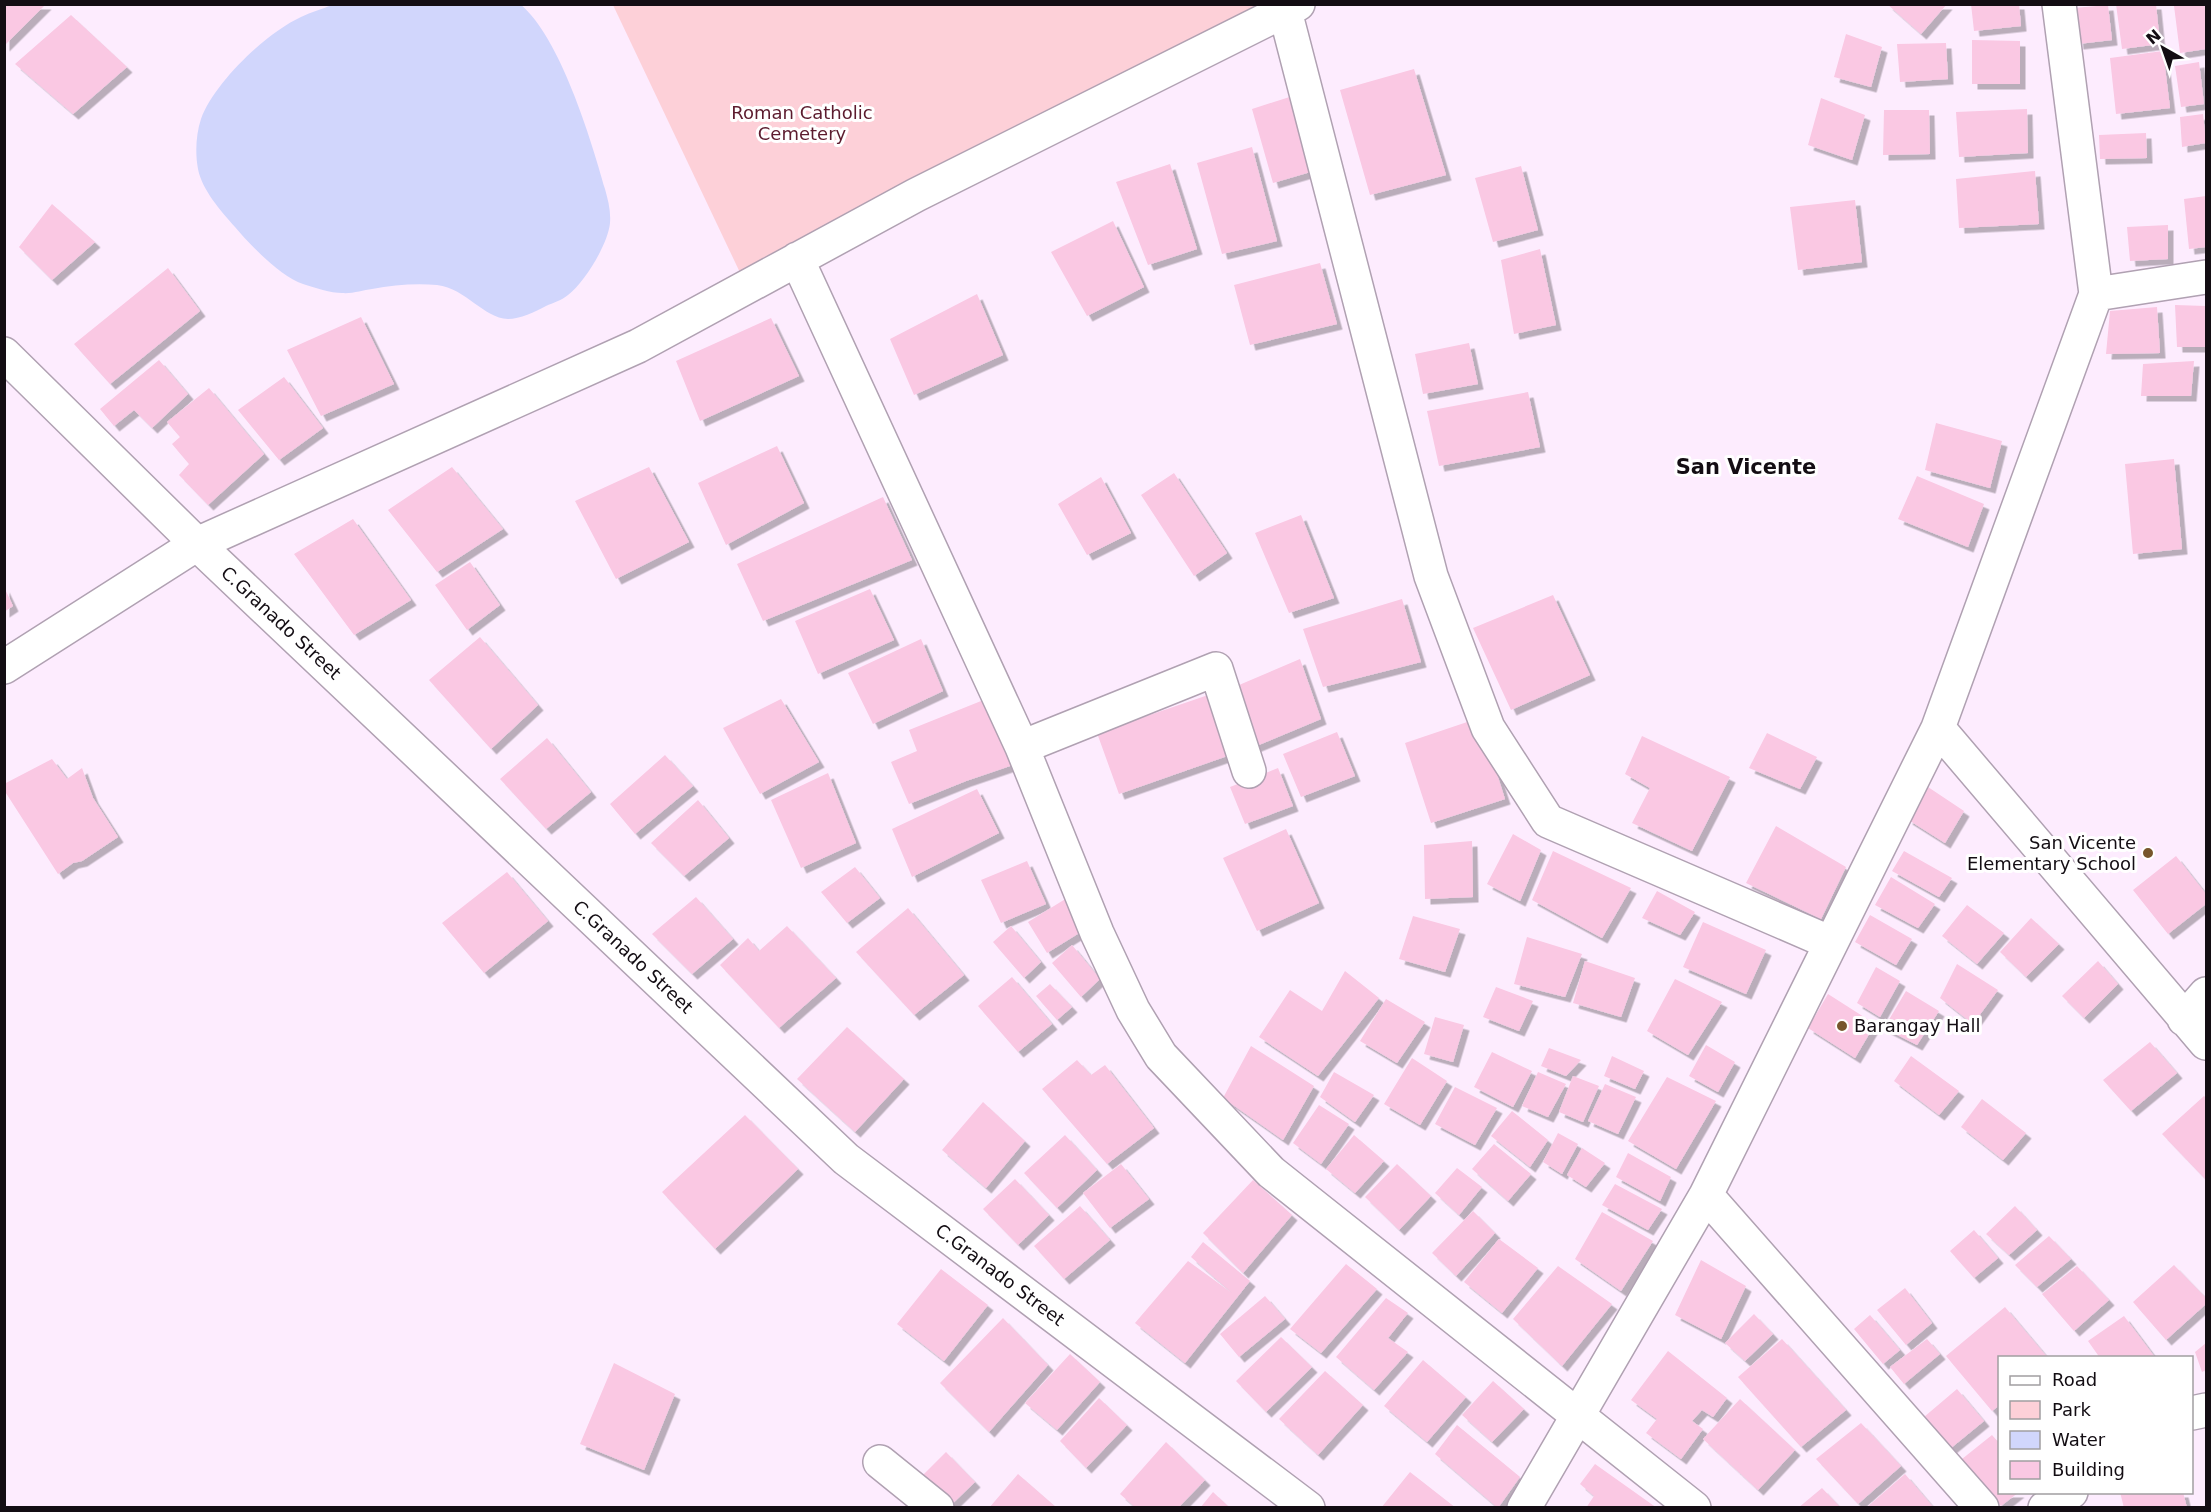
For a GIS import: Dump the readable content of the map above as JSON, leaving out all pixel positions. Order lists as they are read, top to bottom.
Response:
{
  "streets": {
    "street": ["C.Granado Street"]
  },
  "districts": ["San Vicente"],
  "parks": ["Roman Catholic Cemetery"],
  "places": ["San Vicente Elementary School", "Barangay Hall"],
  "legend": [
    "Road",
    "Park",
    "Water",
    "Building"
  ],
  "north": "top left"
}
